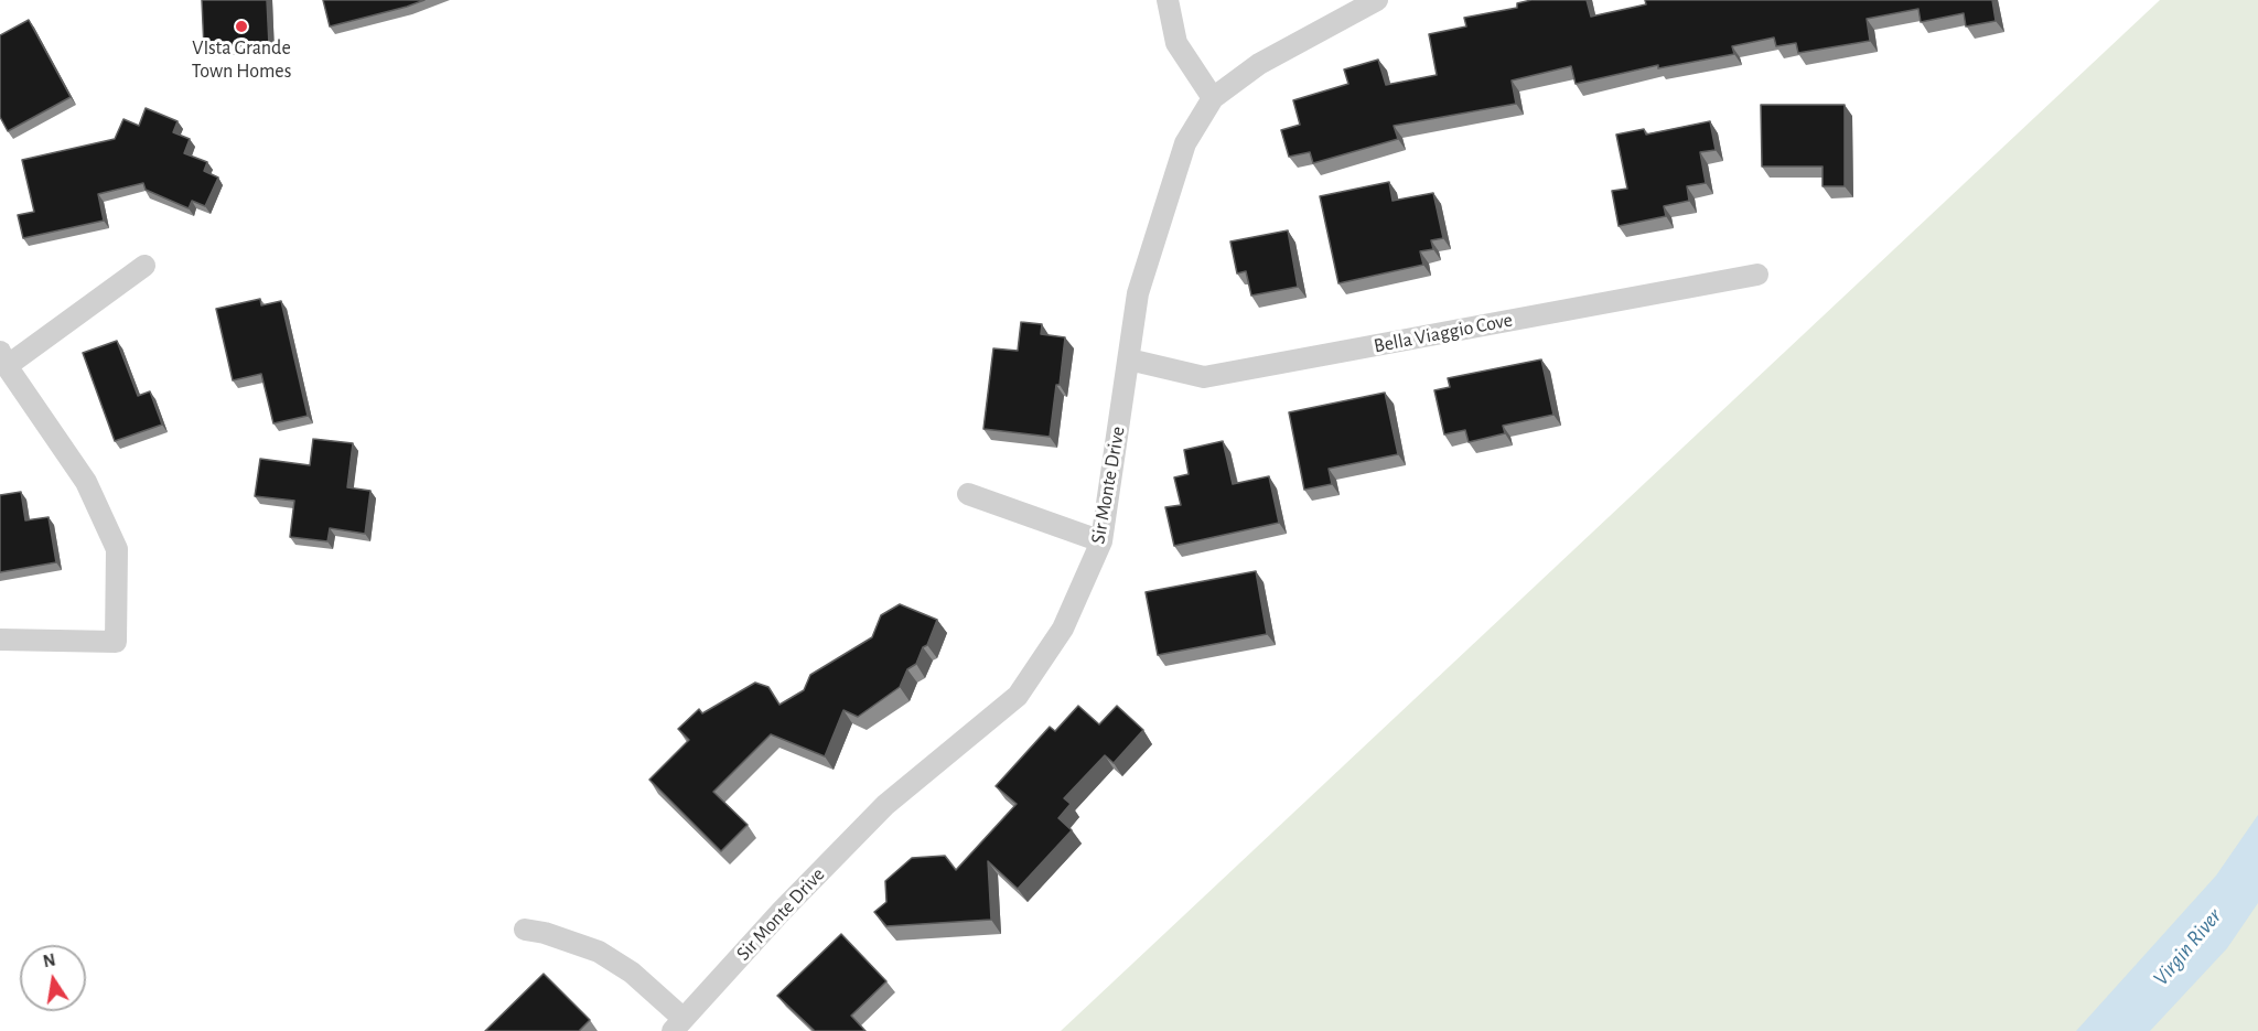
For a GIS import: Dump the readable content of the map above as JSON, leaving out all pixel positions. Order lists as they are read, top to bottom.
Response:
{
  "streets": {
    "street": ["Bella Viaggio Cove", "Sir Monte Drive"]
  },
  "crossings": [
    ["Bella Viaggio Cove", "Sir Monte Drive"]
  ],
  "water": ["Virgin River"],
  "places": ["VIsta Grande Town Homes"],
  "north": "top"
}
